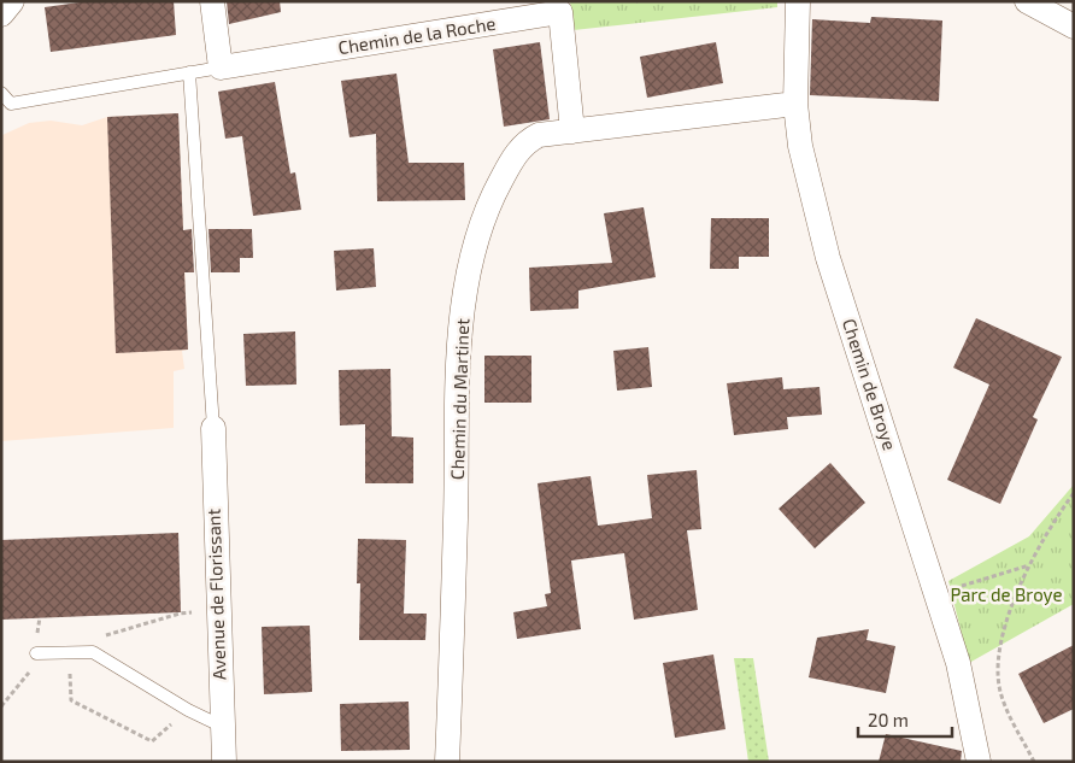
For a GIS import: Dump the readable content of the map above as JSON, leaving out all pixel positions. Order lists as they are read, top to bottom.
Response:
{
  "streets": {
    "street": [
      "Chemin de la Roche",
      "Chemin de Broye",
      "Chemin du Martinet",
      "Avenue de Florissant"
    ]
  },
  "crossings": [
    ["Chemin de la Roche", "Chemin du Martinet"],
    ["Chemin de Broye", "Chemin du Martinet"]
  ],
  "parks": ["Parc de Broye"],
  "scale_bar": "20 m"
}
